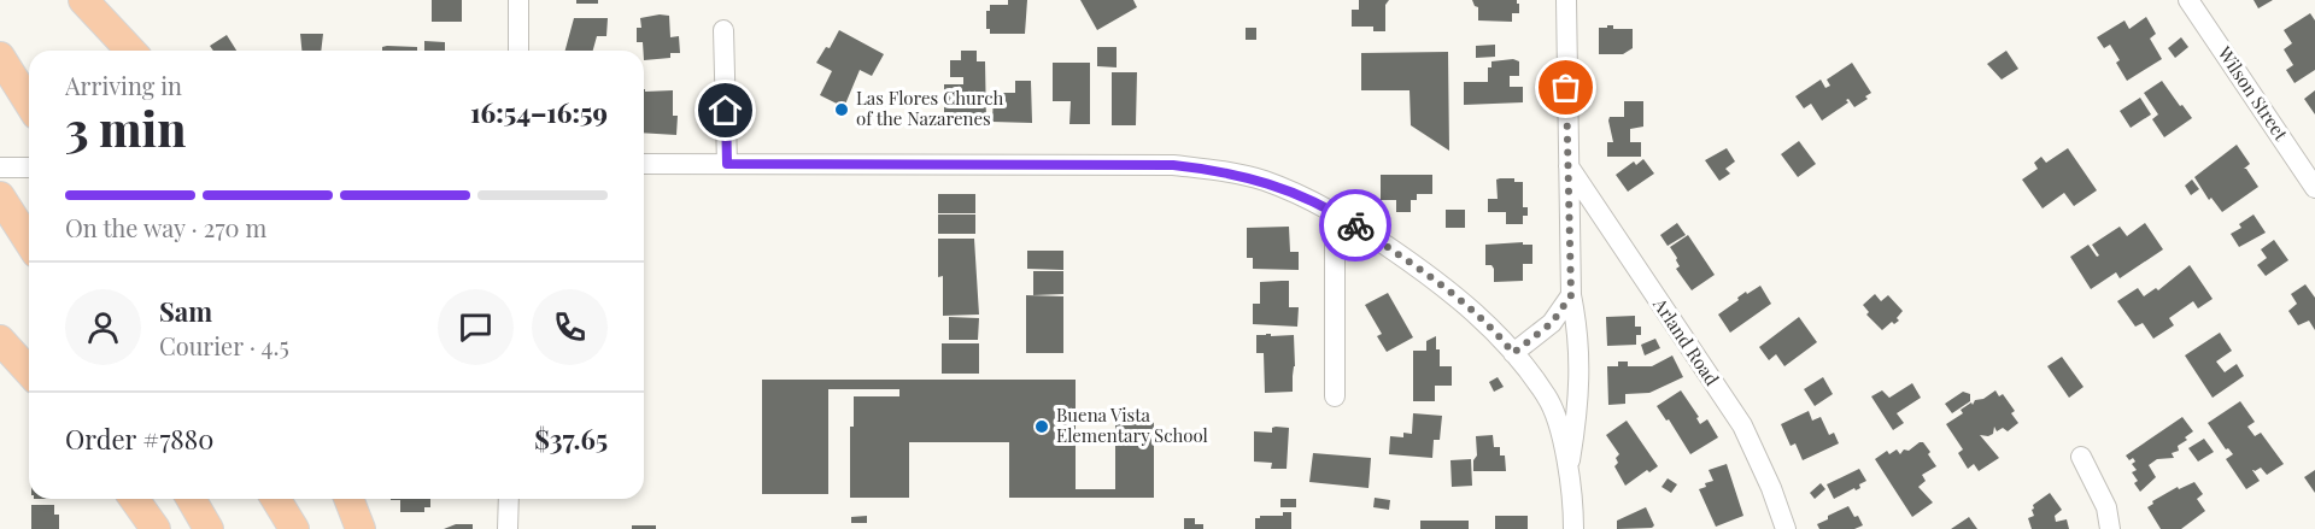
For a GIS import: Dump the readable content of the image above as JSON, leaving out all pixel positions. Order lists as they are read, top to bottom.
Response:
{
  "streets": {
    "street": ["Wilson Street", "Arland Road"]
  },
  "places": ["Las Flores Church of the Nazarenes", "Buena Vista Elementary School"],
  "page": {
    "heading": ["3 min", "Arriving in", "16:54–16:59"],
    "panel": [
      "Sam",
      "Courier · 4.5",
      "Order #7880",
      "$37.65"
    ],
    "bar": "On the way · 270 m"
  }
}
